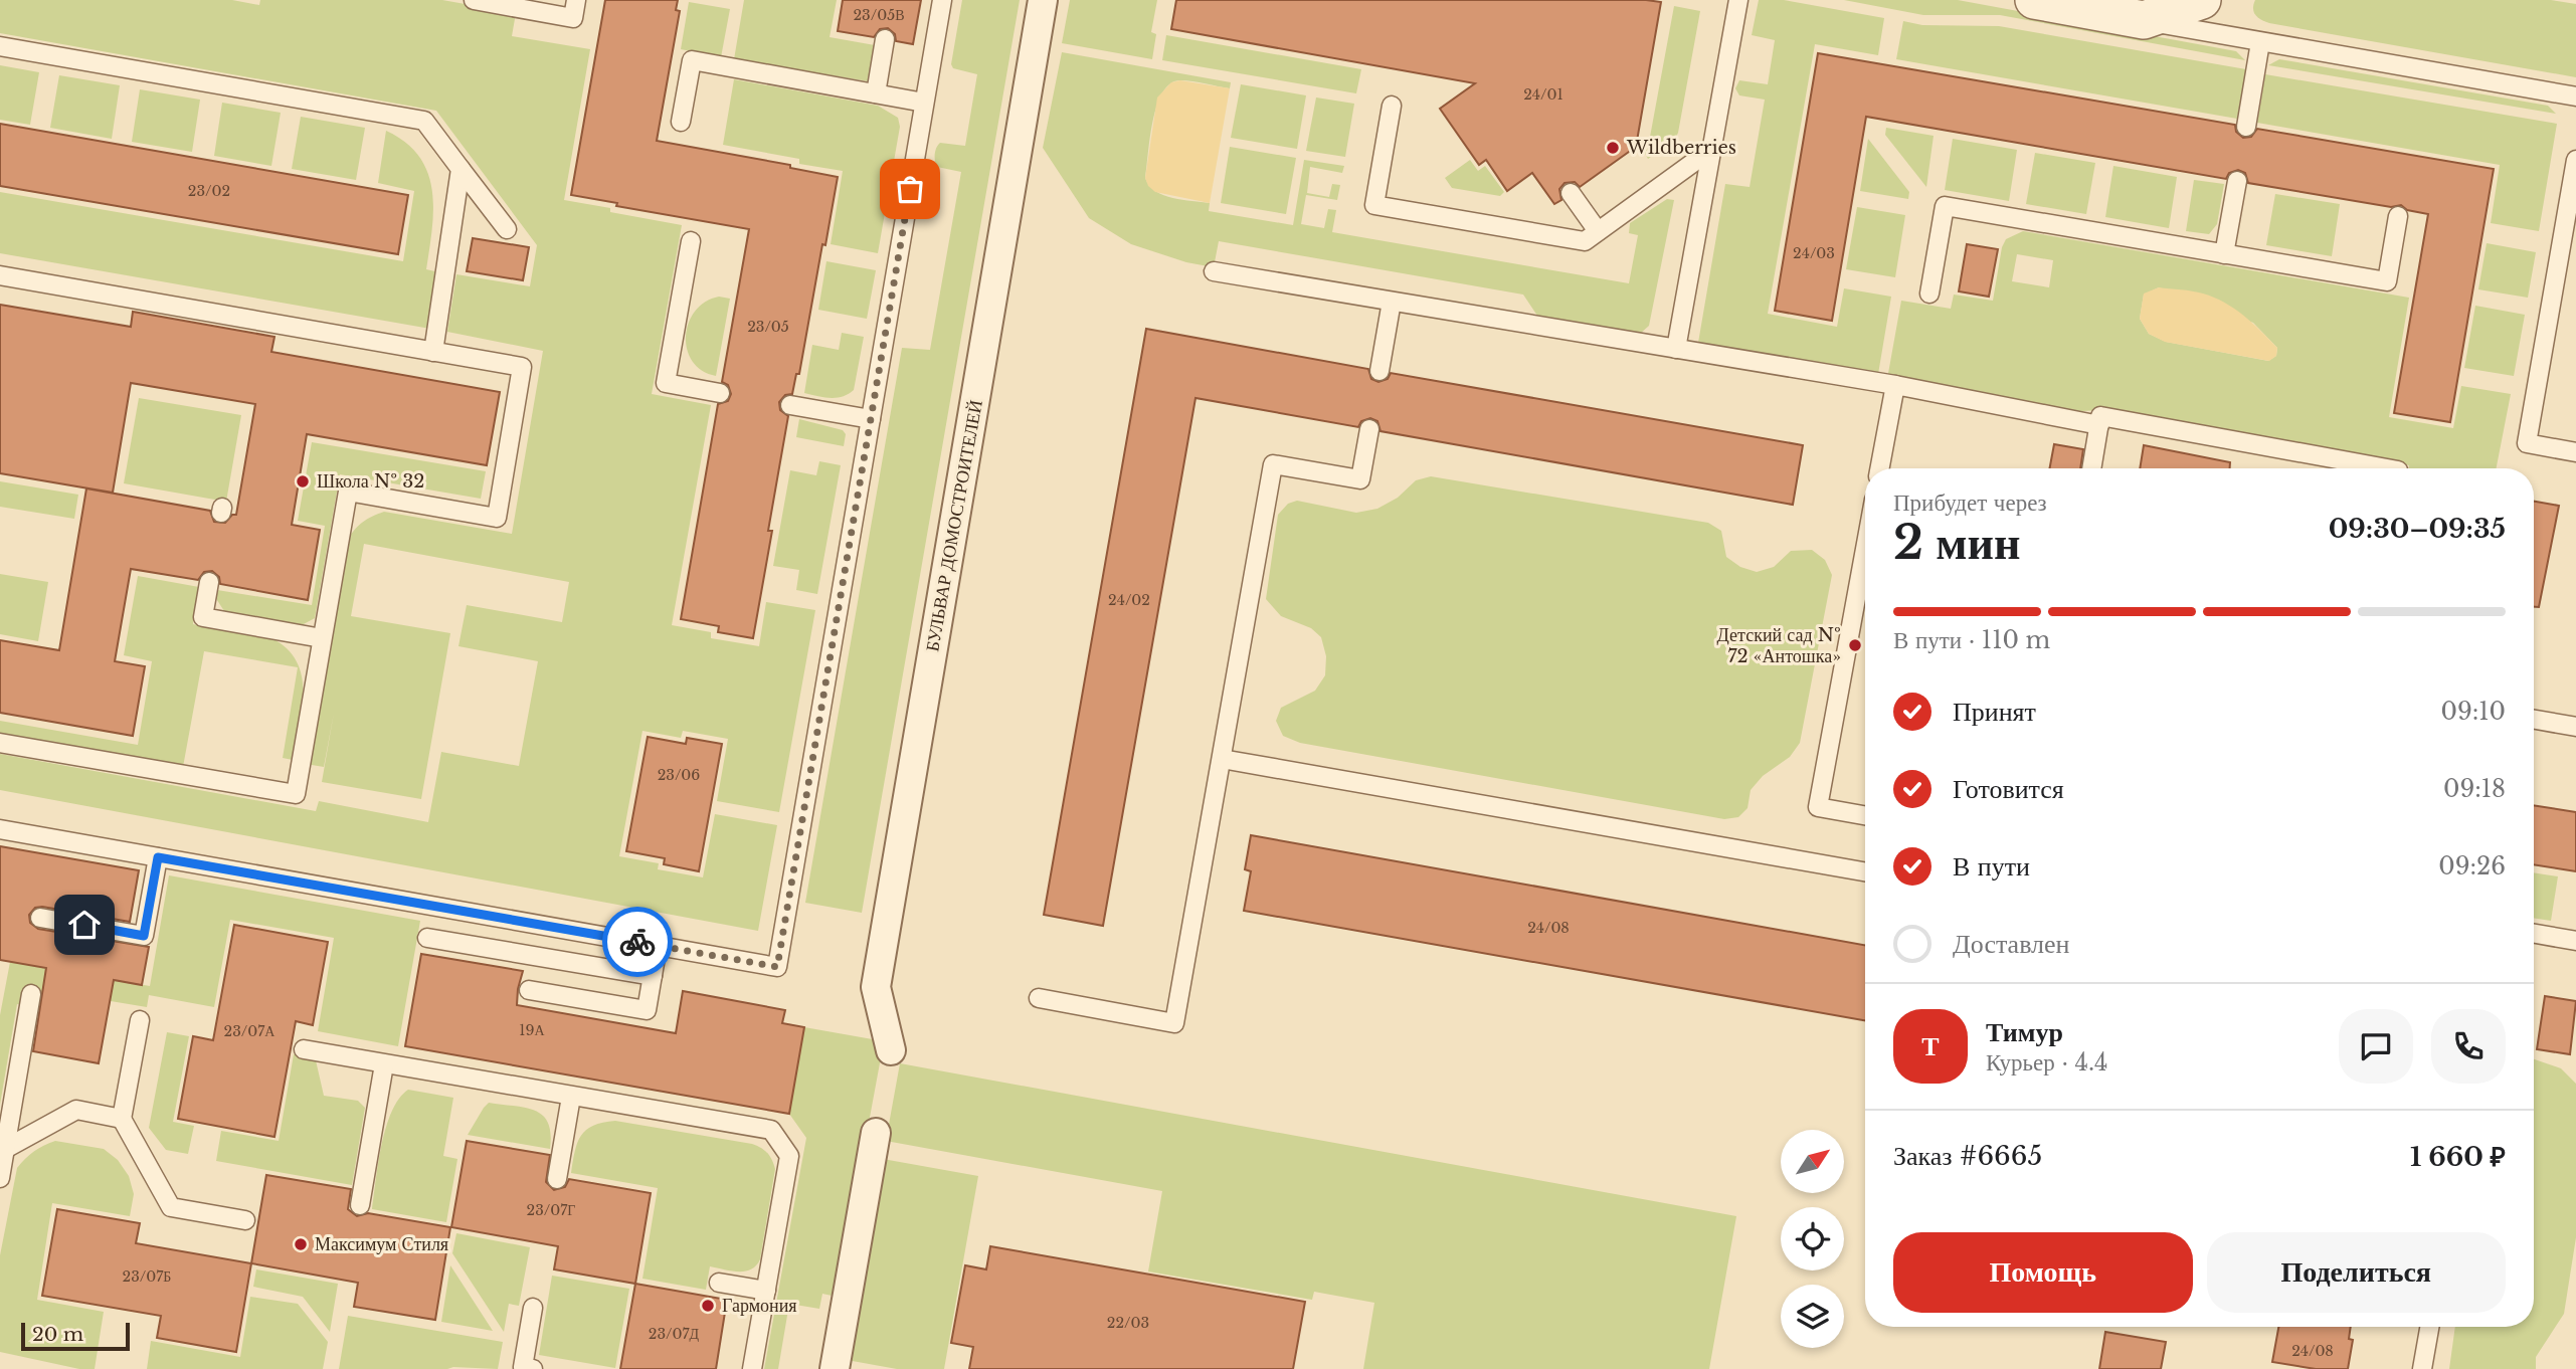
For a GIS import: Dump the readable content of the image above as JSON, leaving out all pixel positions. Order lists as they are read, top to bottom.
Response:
{
  "streets": {
    "street": ["БУЛЬВАР ДОМОСТРОИТЕЛЕЙ"]
  },
  "places": [
    "Wildberries",
    "Школа № 32",
    "Детский сад № 72 «Антошка»",
    "Максимум Стиля",
    "Гармония"
  ],
  "house_numbers": [
    "23/05В",
    "24/01",
    "23/02",
    "24/03",
    "23/05",
    "24/02",
    "23/06",
    "24/08",
    "19А",
    "23/07А",
    "23/07Г",
    "23/07Б",
    "22/03",
    "23/07Д",
    "24/08"
  ],
  "scale_bar": "20 m",
  "north": "top right",
  "page": {
    "heading": ["2 мин", "Прибудет через", "09:30–09:35"],
    "panel": [
      "Тимур",
      "Курьер · 4.4",
      "Заказ #6665",
      "1 660 ₽"
    ],
    "bar": "В пути · 110 m",
    "list": [
      ["Принят", "09:10"],
      ["Готовится", "09:18"],
      ["В пути", "09:26"],
      "Доставлен"
    ],
    "round": "Т",
    "buttons": ["Помощь", "Поделиться"],
    "scale": "20 m"
  }
}
